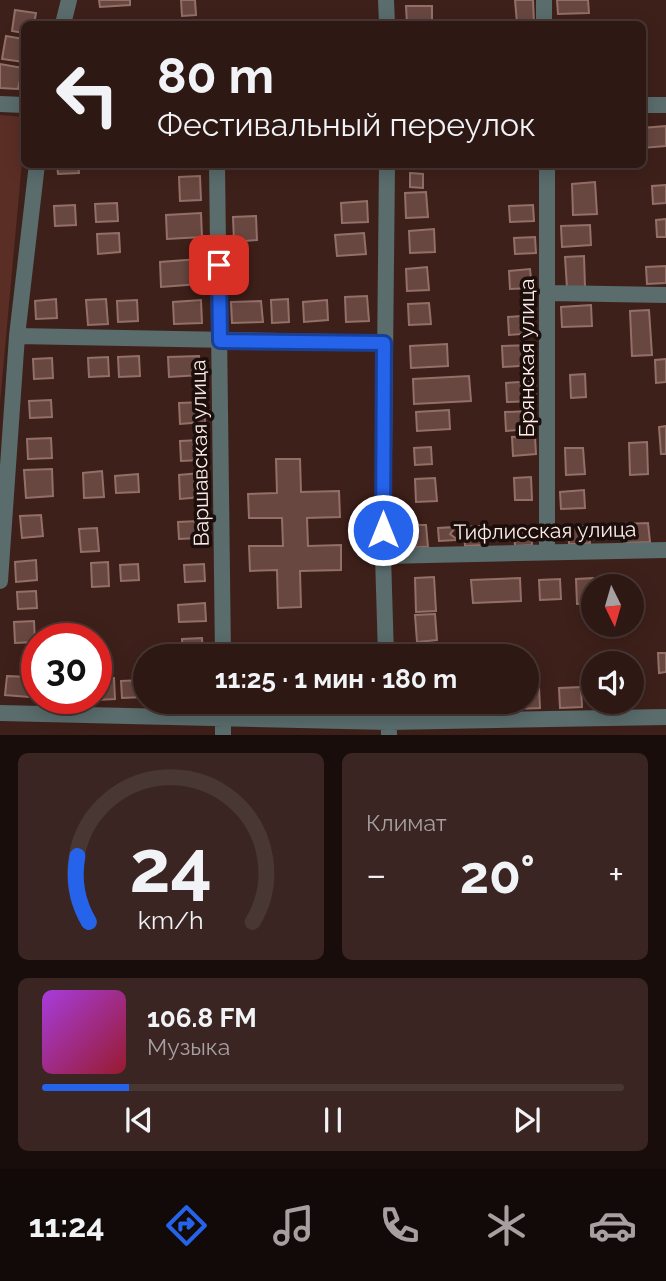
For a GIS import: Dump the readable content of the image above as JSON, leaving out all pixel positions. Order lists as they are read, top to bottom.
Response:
{
  "streets": {
    "street": ["Брянская улица", "Варшавская улица", "Тифлисская улица"]
  },
  "crossings": [
    ["Брянская улица", "Тифлисская улица"]
  ],
  "north": "bottom",
  "page": {
    "turn": ["80 m", "Фестивальный переулок"],
    "limit": "30",
    "trip": "11:25 · 1 мин · 180 m",
    "tile": "Климат",
    "heat": ["−", "20°", "+"],
    "song": ["106.8 FM", "Музыка"],
    "tabs": "11:24",
    "gauge": ["24", "km/h"]
  }
}
